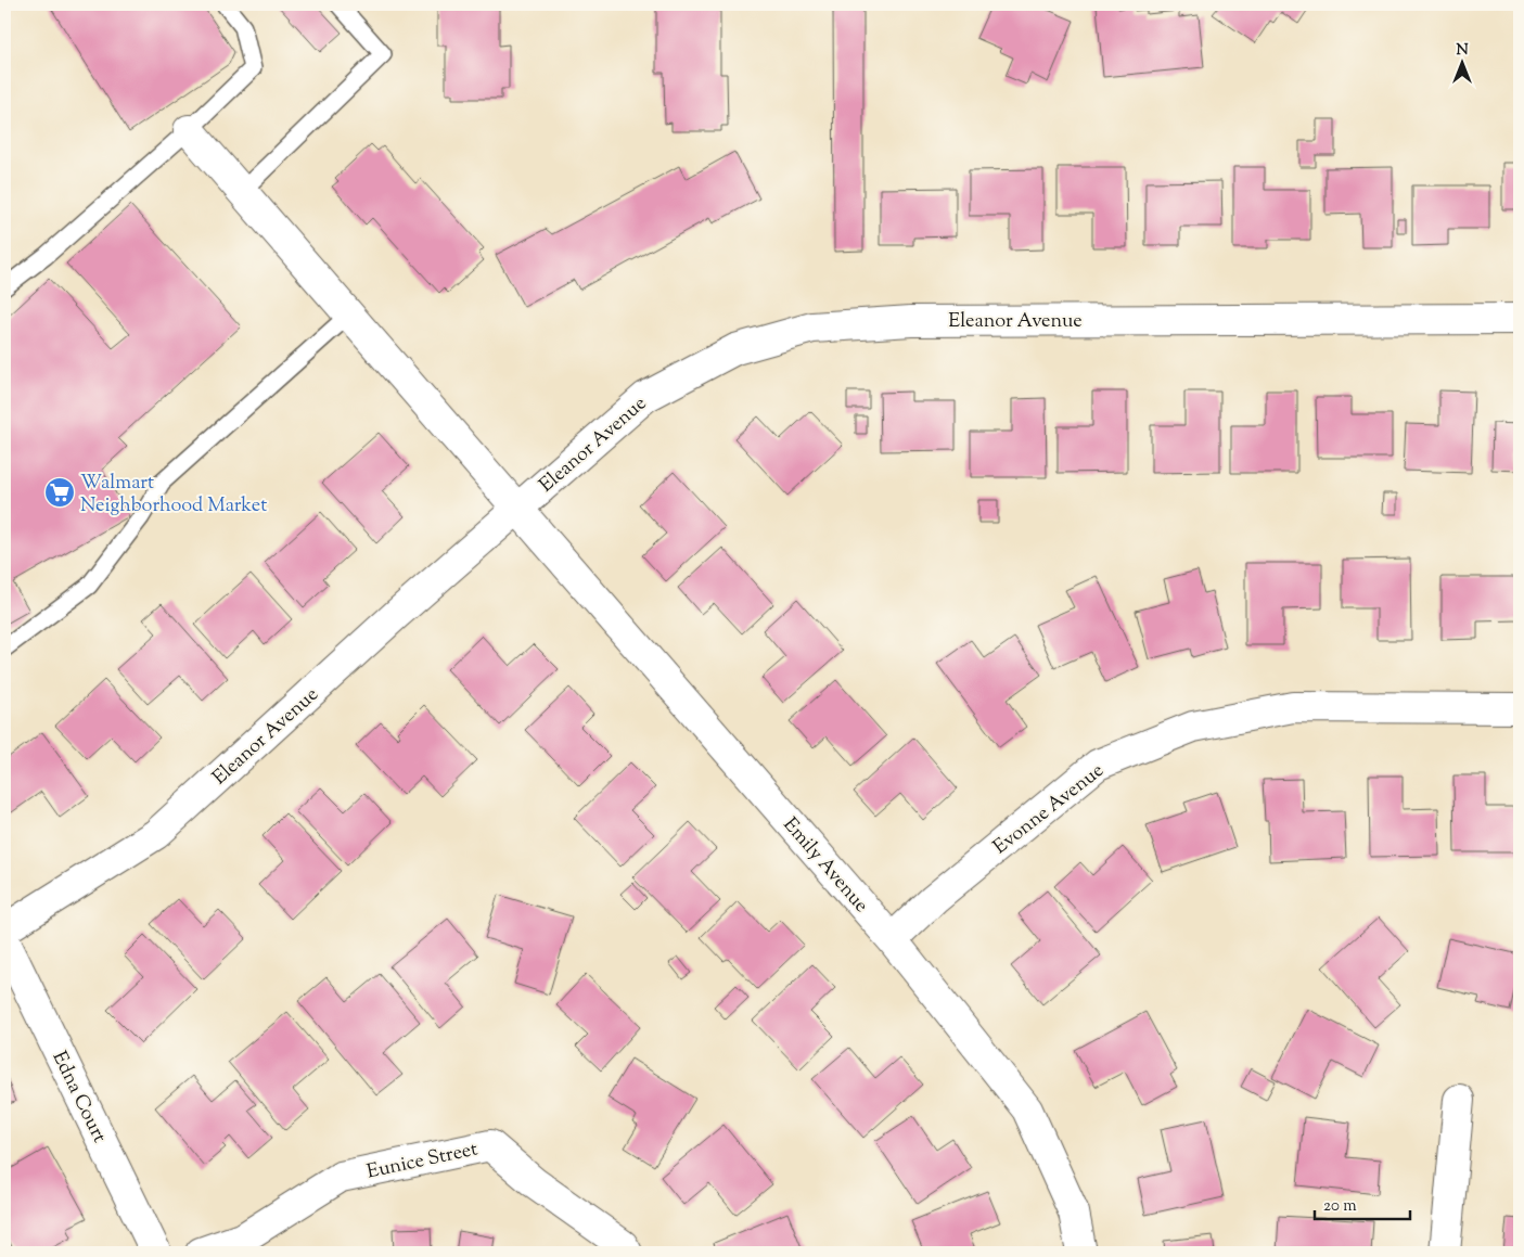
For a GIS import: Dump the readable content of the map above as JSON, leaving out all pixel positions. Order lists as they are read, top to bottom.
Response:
{
  "streets": {
    "street": [
      "Eleanor Avenue",
      "Evonne Avenue",
      "Emily Avenue",
      "Edna Court",
      "Eunice Street"
    ]
  },
  "crossings": [
    ["Eleanor Avenue", "Emily Avenue"],
    ["Evonne Avenue", "Emily Avenue"]
  ],
  "places": {
    "supermarket": ["Walmart Neighborhood Market"]
  },
  "scale_bar": "20 m",
  "north": "top"
}
